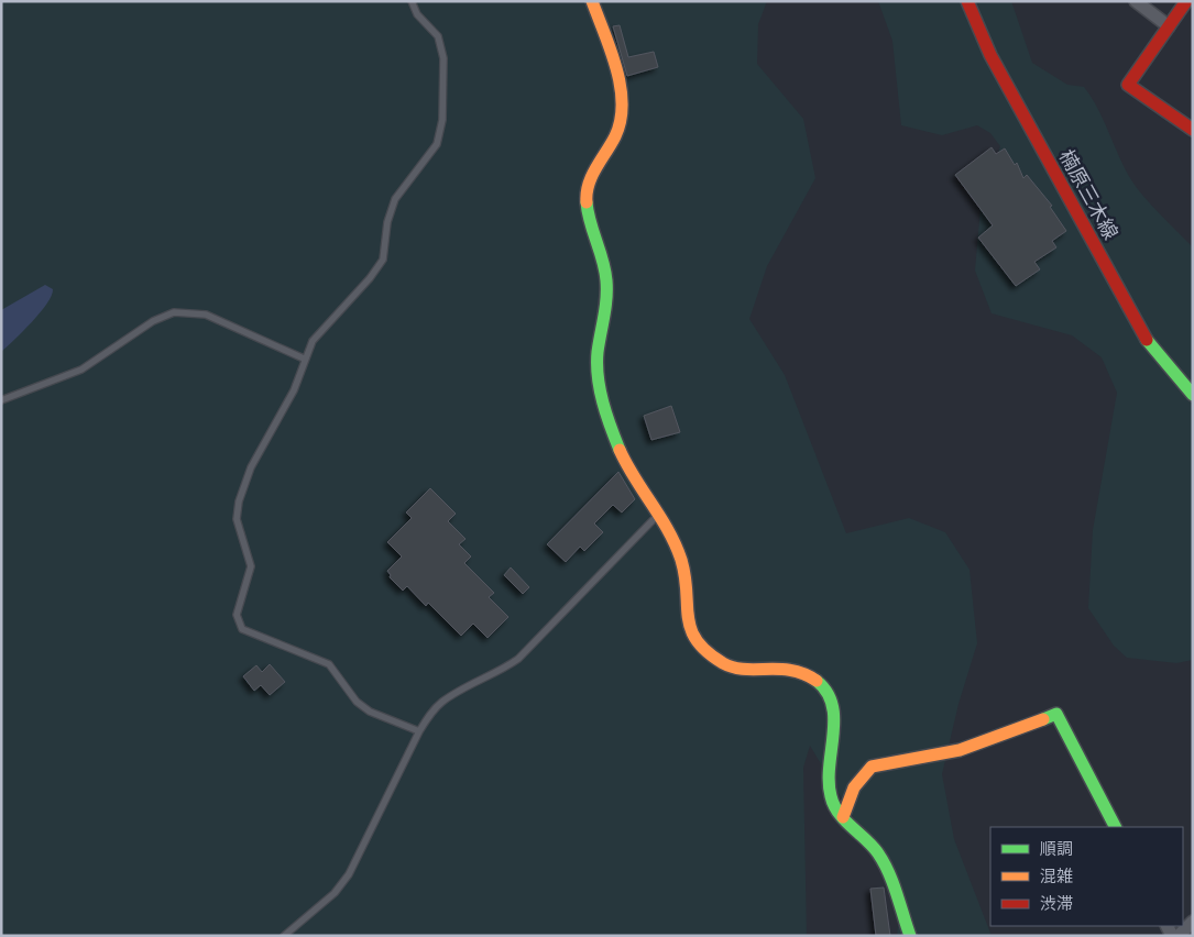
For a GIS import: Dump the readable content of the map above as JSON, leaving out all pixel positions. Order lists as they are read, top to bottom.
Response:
{
  "streets": {
    "street": ["楠原三木線"]
  },
  "legend": ["順調", "混雑", "渋滞"]
}
